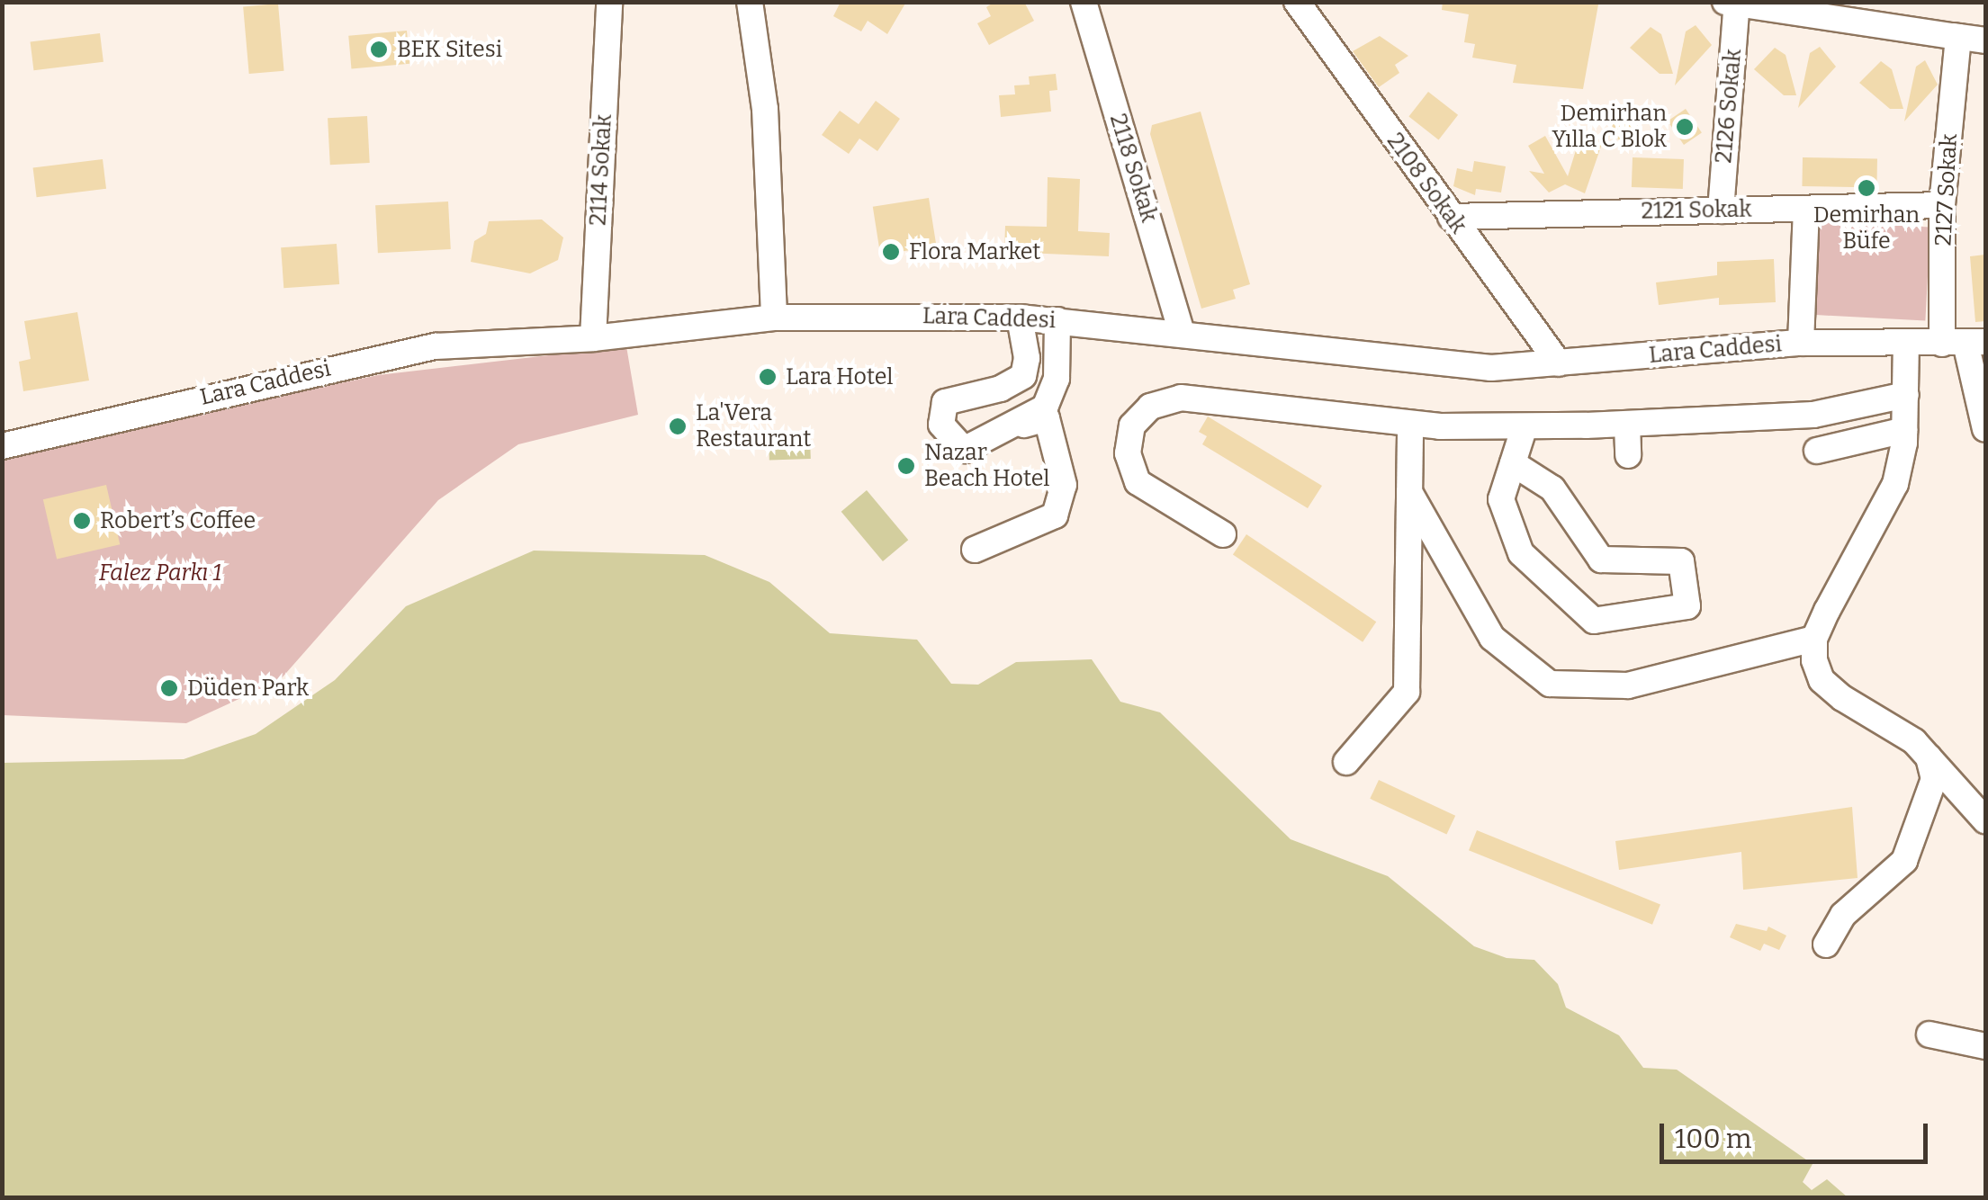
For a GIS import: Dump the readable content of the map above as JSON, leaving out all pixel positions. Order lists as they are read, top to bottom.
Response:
{
  "streets": {
    "street": [
      "2126 Sokak",
      "2118 Sokak",
      "2114 Sokak",
      "2108 Sokak",
      "2127 Sokak",
      "2121 Sokak",
      "Lara Caddesi"
    ]
  },
  "crossings": [
    ["2126 Sokak", "2121 Sokak"],
    ["2118 Sokak", "Lara Caddesi"],
    ["2114 Sokak", "Lara Caddesi"],
    ["2108 Sokak", "2121 Sokak"],
    ["2108 Sokak", "Lara Caddesi"],
    ["2127 Sokak", "2121 Sokak"],
    ["2127 Sokak", "Lara Caddesi"]
  ],
  "parks": ["Falez Parkı 1"],
  "places": [
    "BEK Sitesi",
    "Demirhan Yılla C Blok",
    "Demirhan Büfe",
    "Flora Market",
    "Lara Hotel",
    "La'Vera Restaurant",
    "Nazar Beach Hotel",
    "Robert’s Coffee",
    "Düden Park"
  ],
  "scale_bar": "100 m"
}
